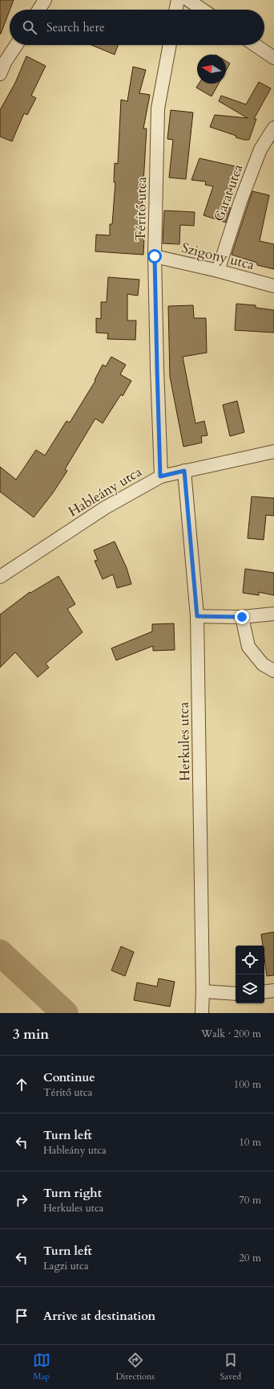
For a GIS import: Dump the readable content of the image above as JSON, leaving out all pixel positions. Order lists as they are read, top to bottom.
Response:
{
  "streets": {
    "street": [
      "Garat utca",
      "Térítő utca",
      "Szigony utca",
      "Hableány utca",
      "Herkules utca"
    ]
  },
  "crossings": [
    ["Garat utca", "Szigony utca"],
    ["Térítő utca", "Szigony utca"],
    ["Térítő utca", "Hableány utca"],
    ["Hableány utca", "Herkules utca"]
  ],
  "north": "left",
  "page": {
    "search": "Search here",
    "heading": ["3 min", "Walk · 200 m"],
    "list": [
      ["Continue", "Térítő utca", "100 m"],
      ["Turn left", "Hableány utca", "10 m"],
      ["Turn right", "Herkules utca", "70 m"],
      ["Turn left", "Lagzi utca", "20 m"],
      "Arrive at destination"
    ],
    "nav": ["Map", "Directions", "Saved"]
  }
}
